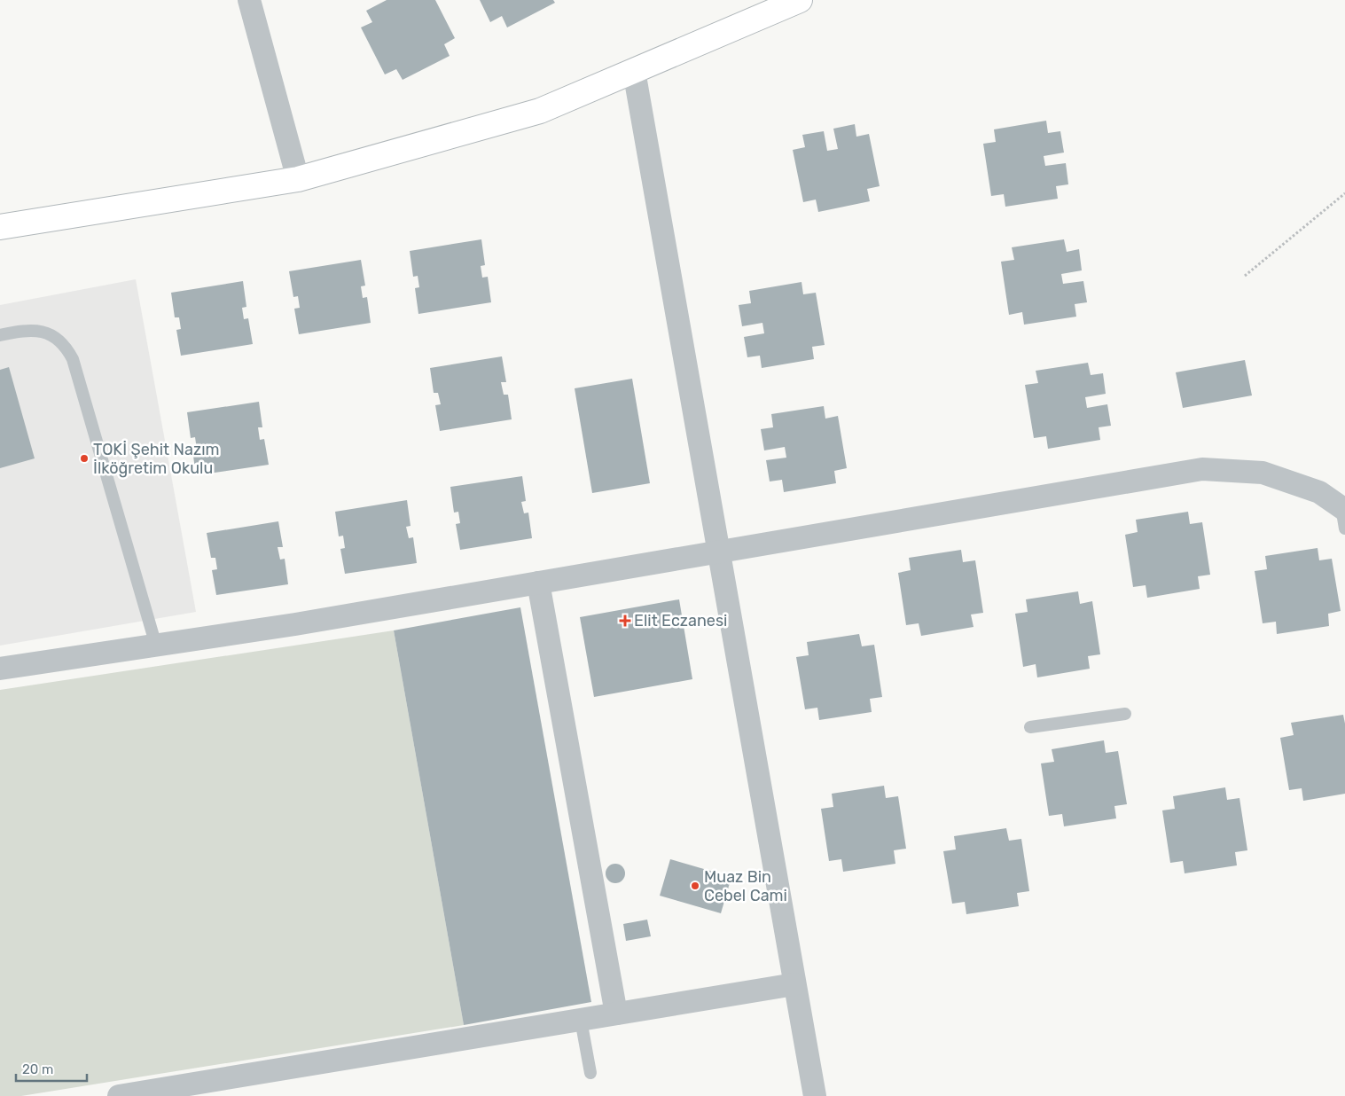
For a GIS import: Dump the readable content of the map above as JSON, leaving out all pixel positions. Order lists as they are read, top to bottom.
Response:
{
  "places": {
    "other": ["TOKİ Şehit Nazım İlköğretim Okulu", "Muaz Bin Cebel Cami"],
    "health": ["Elit Eczanesi"]
  },
  "scale_bar": "20 m"
}
